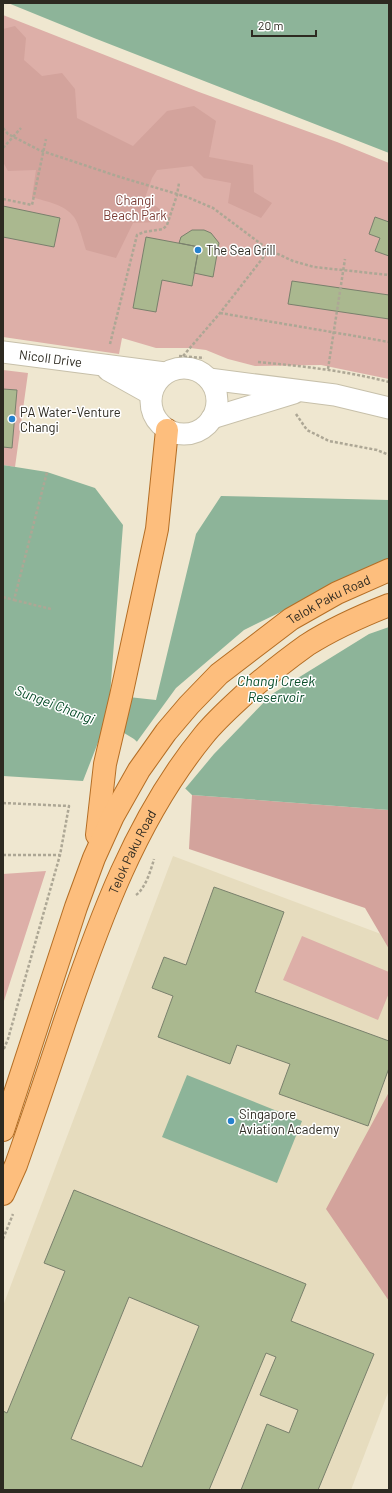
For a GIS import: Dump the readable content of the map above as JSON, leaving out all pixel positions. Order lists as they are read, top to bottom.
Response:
{
  "streets": {
    "main road": ["Telok Paku Road"],
    "street": ["Nicoll Drive"]
  },
  "water": ["Changi Creek Reservoir", "Sungei Changi"],
  "parks": ["Changi Beach Park"],
  "places": ["The Sea Grill", "PA Water-Venture Changi", "Singapore Aviation Academy"],
  "scale_bar": "20 m"
}
